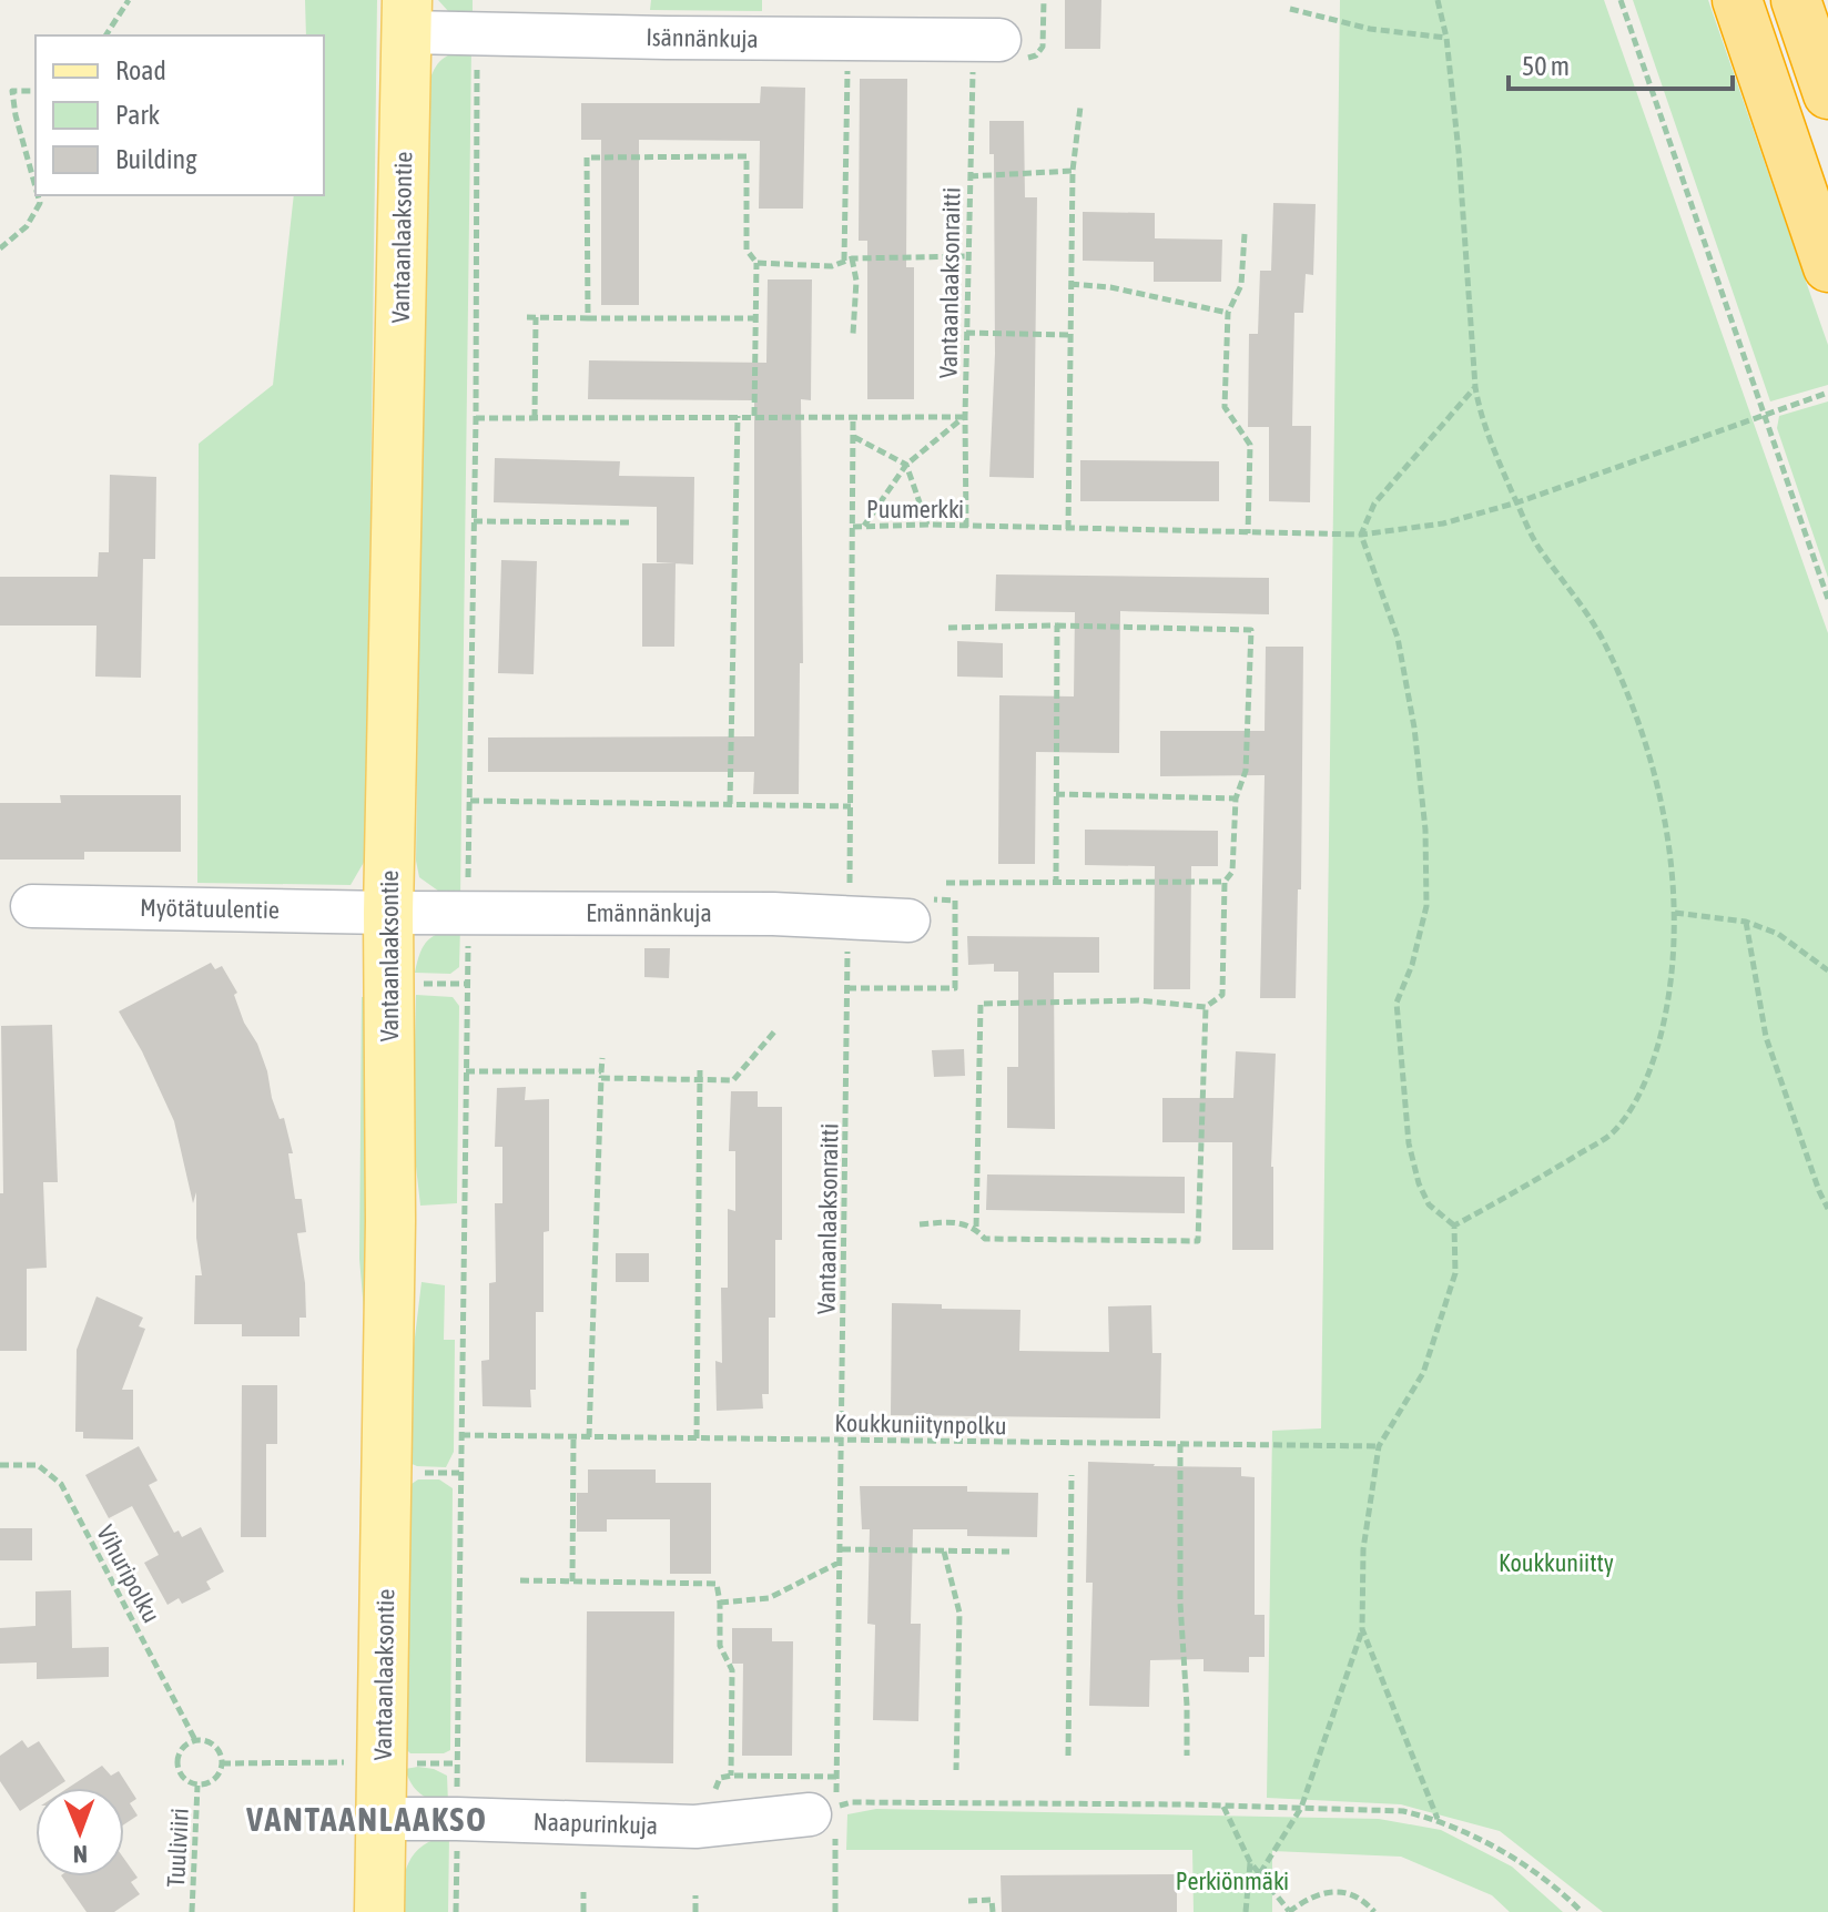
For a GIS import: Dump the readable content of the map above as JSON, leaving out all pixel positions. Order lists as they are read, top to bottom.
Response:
{
  "streets": {
    "main road": ["Vantaanlaaksontie"],
    "street": [
      "Isännänkuja",
      "Myötätuulentie",
      "Emännänkuja",
      "Naapurinkuja"
    ],
    "path": [
      "Vantaanlaaksonraitti",
      "Puumerkki",
      "Koukkuniitynpolku",
      "Vihuripolku",
      "Tuuliviiri"
    ]
  },
  "crossings": [
    ["Isännänkuja", "Vantaanlaaksontie"],
    ["Isännänkuja", "Vantaanlaaksonraitti"],
    ["Vantaanlaaksontie", "Myötätuulentie"],
    ["Vantaanlaaksontie", "Emännänkuja"],
    ["Vantaanlaaksontie", "Naapurinkuja"],
    ["Vantaanlaaksonraitti", "Puumerkki"],
    ["Vantaanlaaksonraitti", "Emännänkuja"],
    ["Vantaanlaaksonraitti", "Koukkuniitynpolku"],
    ["Vantaanlaaksonraitti", "Naapurinkuja"],
    ["Myötätuulentie", "Emännänkuja"],
    ["Vihuripolku", "Tuuliviiri"]
  ],
  "districts": ["VANTAANLAAKSO"],
  "parks": ["Koukkuniitty", "Perkiönmäki"],
  "legend": ["Road", "Park", "Building"],
  "scale_bar": "50 m",
  "north": "bottom"
}
